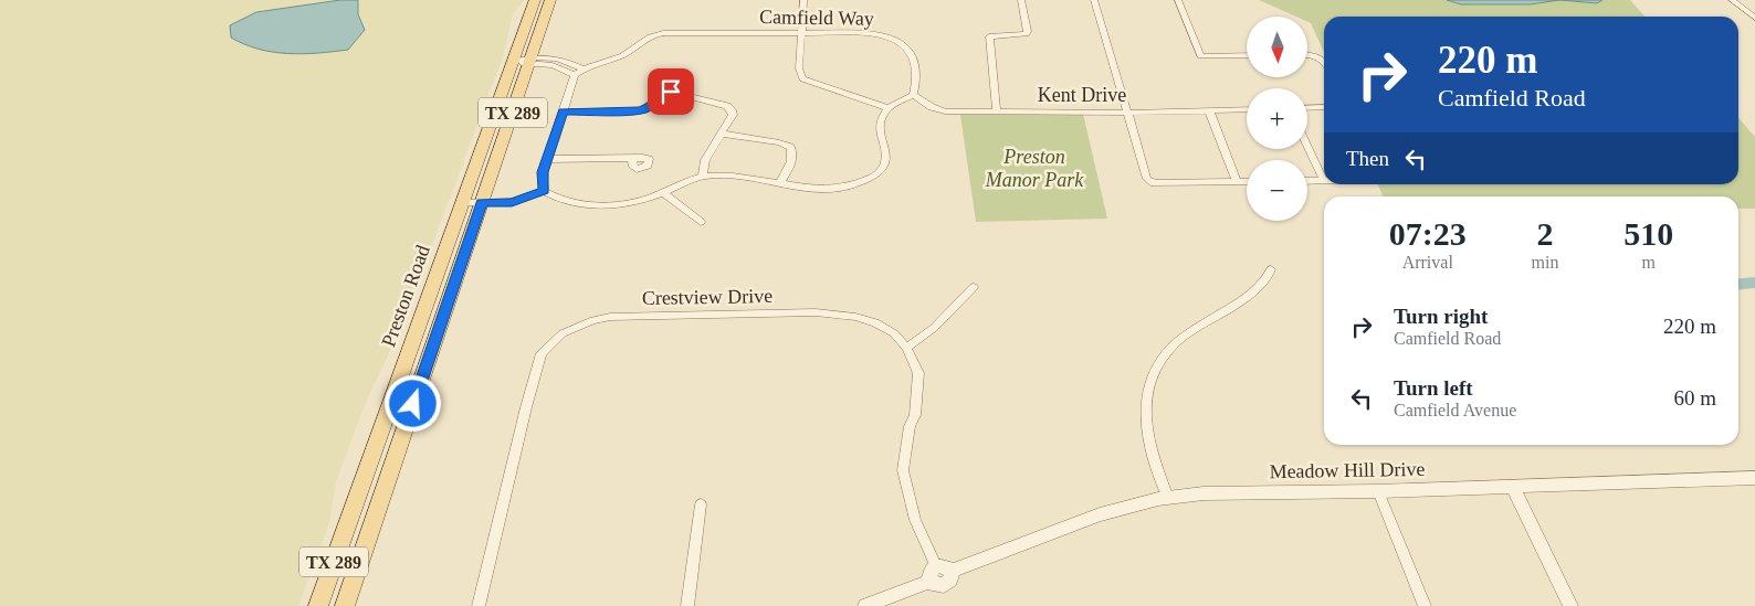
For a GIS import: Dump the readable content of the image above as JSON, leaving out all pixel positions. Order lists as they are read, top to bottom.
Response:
{
  "streets": {
    "main road": ["TX 289", "Preston Road"],
    "street": [
      "Camfield Way",
      "Kent Drive",
      "Crestview Drive",
      "Meadow Hill Drive"
    ]
  },
  "crossings": [
    ["Camfield Way", "Kent Drive"]
  ],
  "parks": ["Preston Manor Park"],
  "north": "bottom",
  "page": {
    "map_buttons": ["+", "−"],
    "turn": ["220 m", "Camfield Road"],
    "then": "Then",
    "eta": [
      "07:23",
      "Arrival",
      "2",
      "min",
      "510",
      "m"
    ],
    "list": [
      {
        "name": "Turn right",
        "note": "Camfield Road",
        "value": "220 m"
      },
      {
        "name": "Turn left",
        "note": "Camfield Avenue",
        "value": "60 m"
      }
    ]
  }
}
